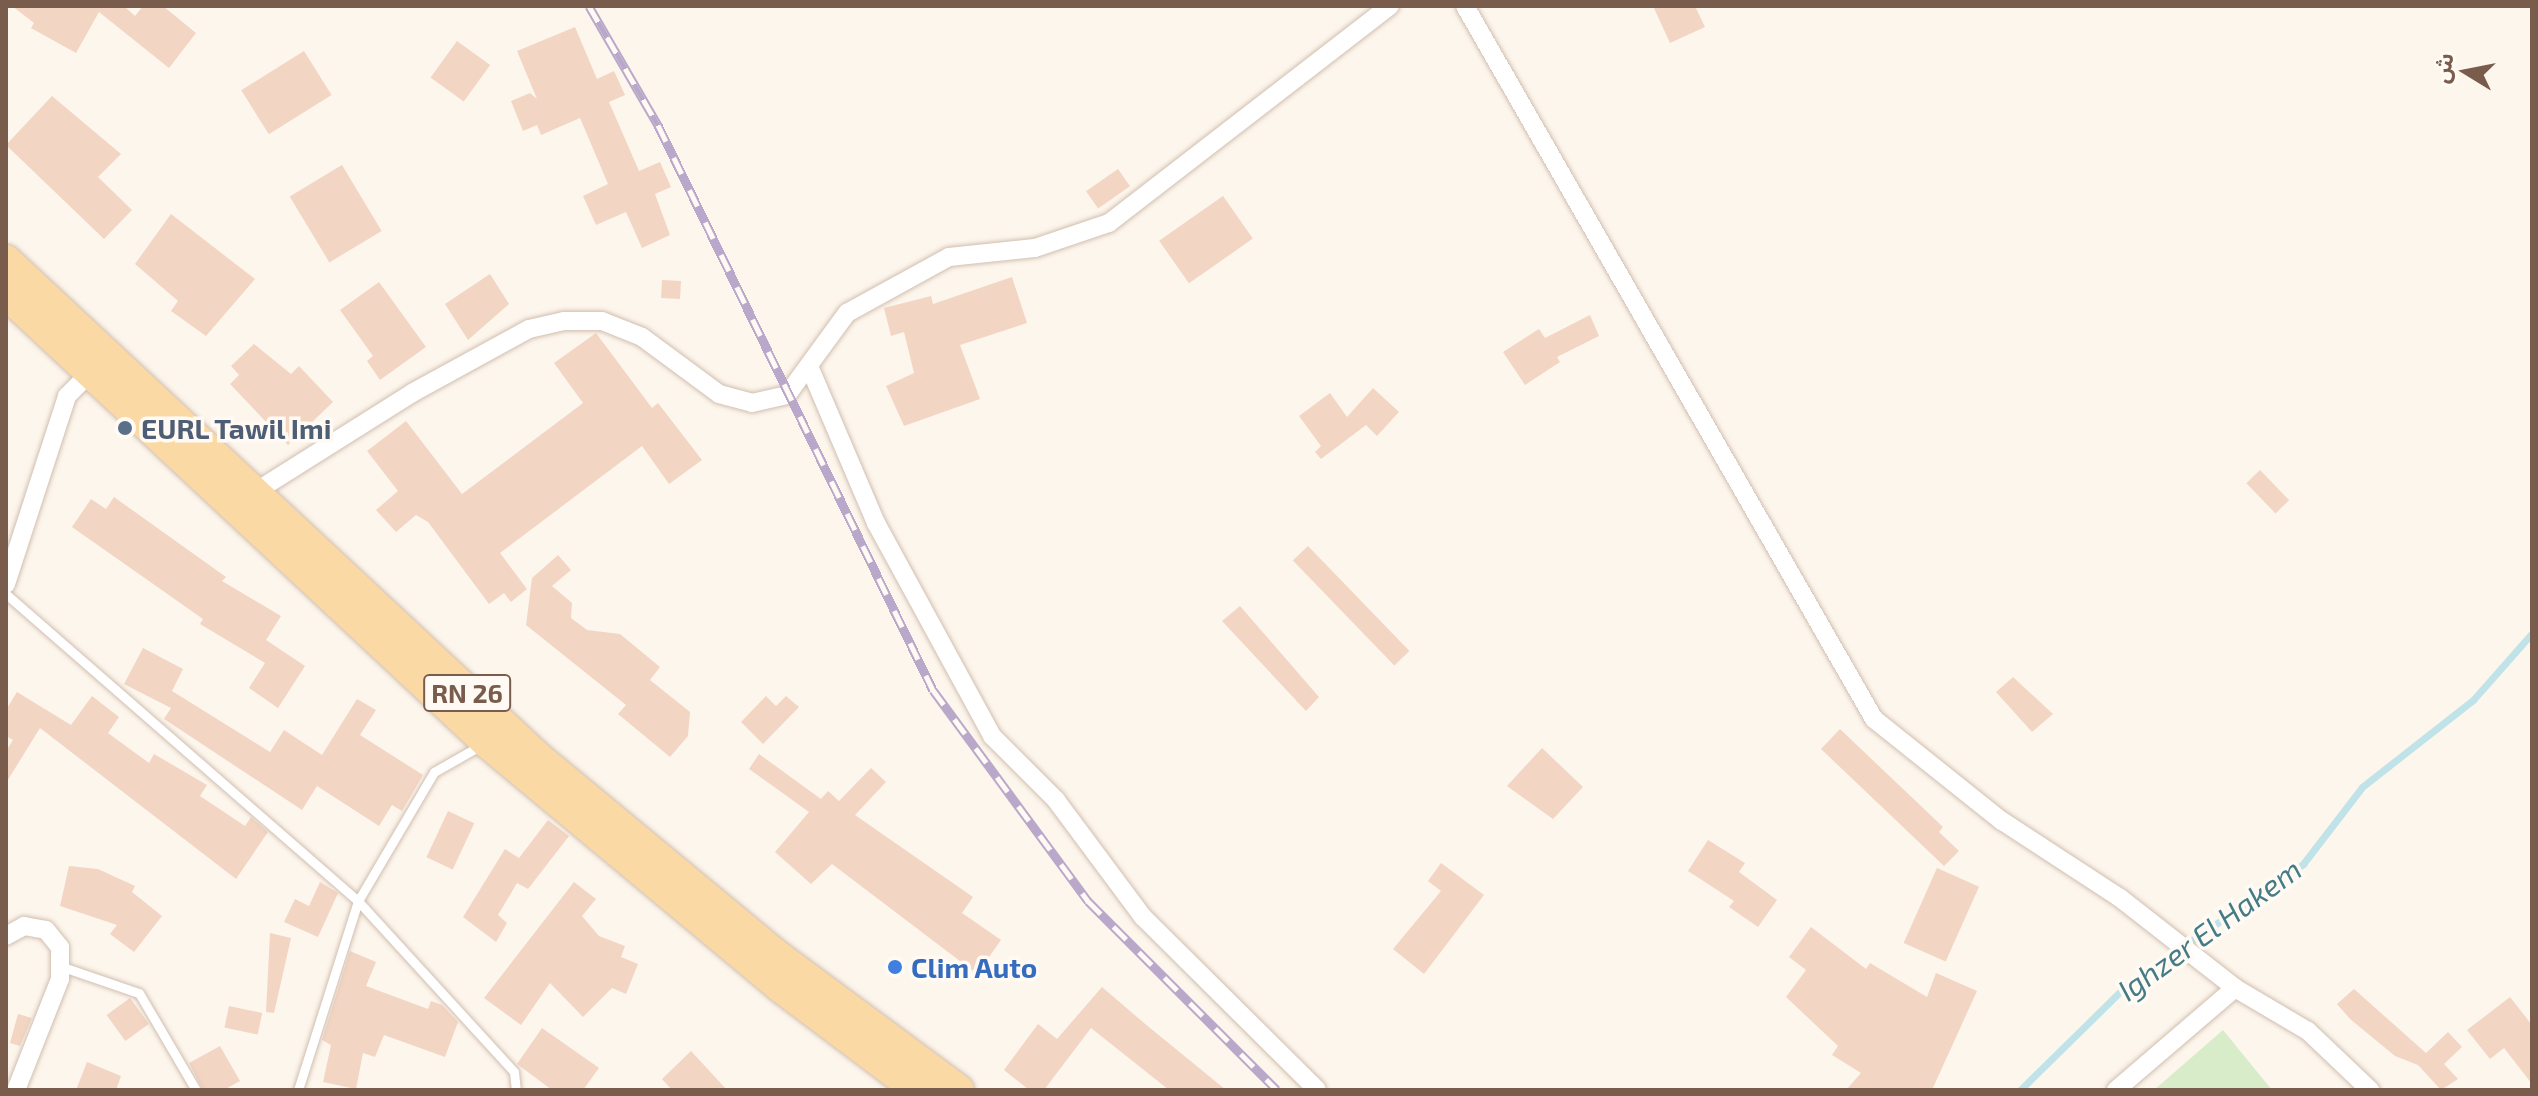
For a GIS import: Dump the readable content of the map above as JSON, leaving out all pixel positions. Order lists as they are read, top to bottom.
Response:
{
  "streets": {
    "main road": ["RN 26"]
  },
  "water": ["Ighzer El Hakem"],
  "places": ["EURL Tawil Imi", "Clim Auto"],
  "north": "left"
}
